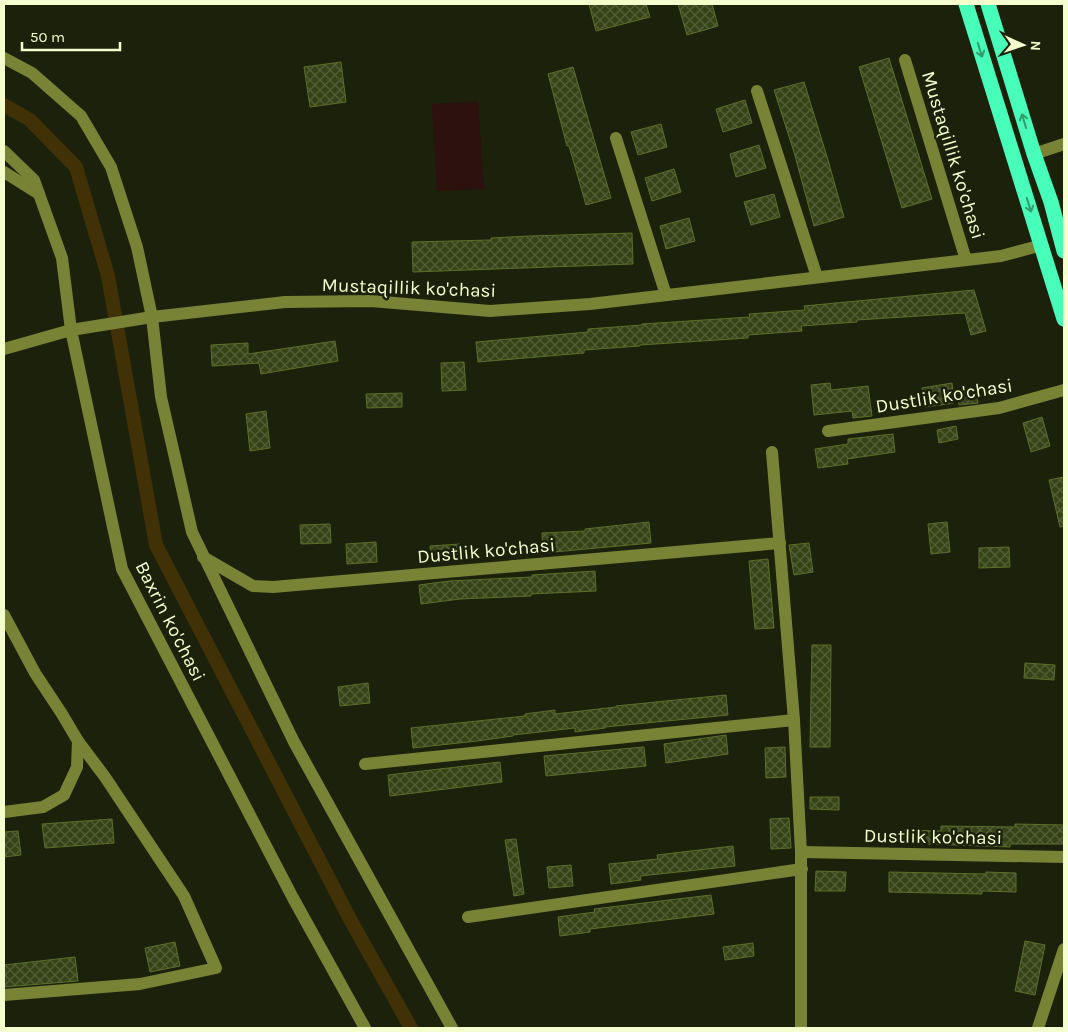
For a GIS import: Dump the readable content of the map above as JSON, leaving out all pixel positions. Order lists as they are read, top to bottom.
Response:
{
  "streets": {
    "street": ["Mustaqillik ko'chasi", "Dustlik ko'chasi", "Baxrin ko'chasi"]
  },
  "crossings": [
    ["Mustaqillik ko'chasi", "Baxrin ko'chasi"]
  ],
  "scale_bar": "50 m",
  "north": "right"
}
